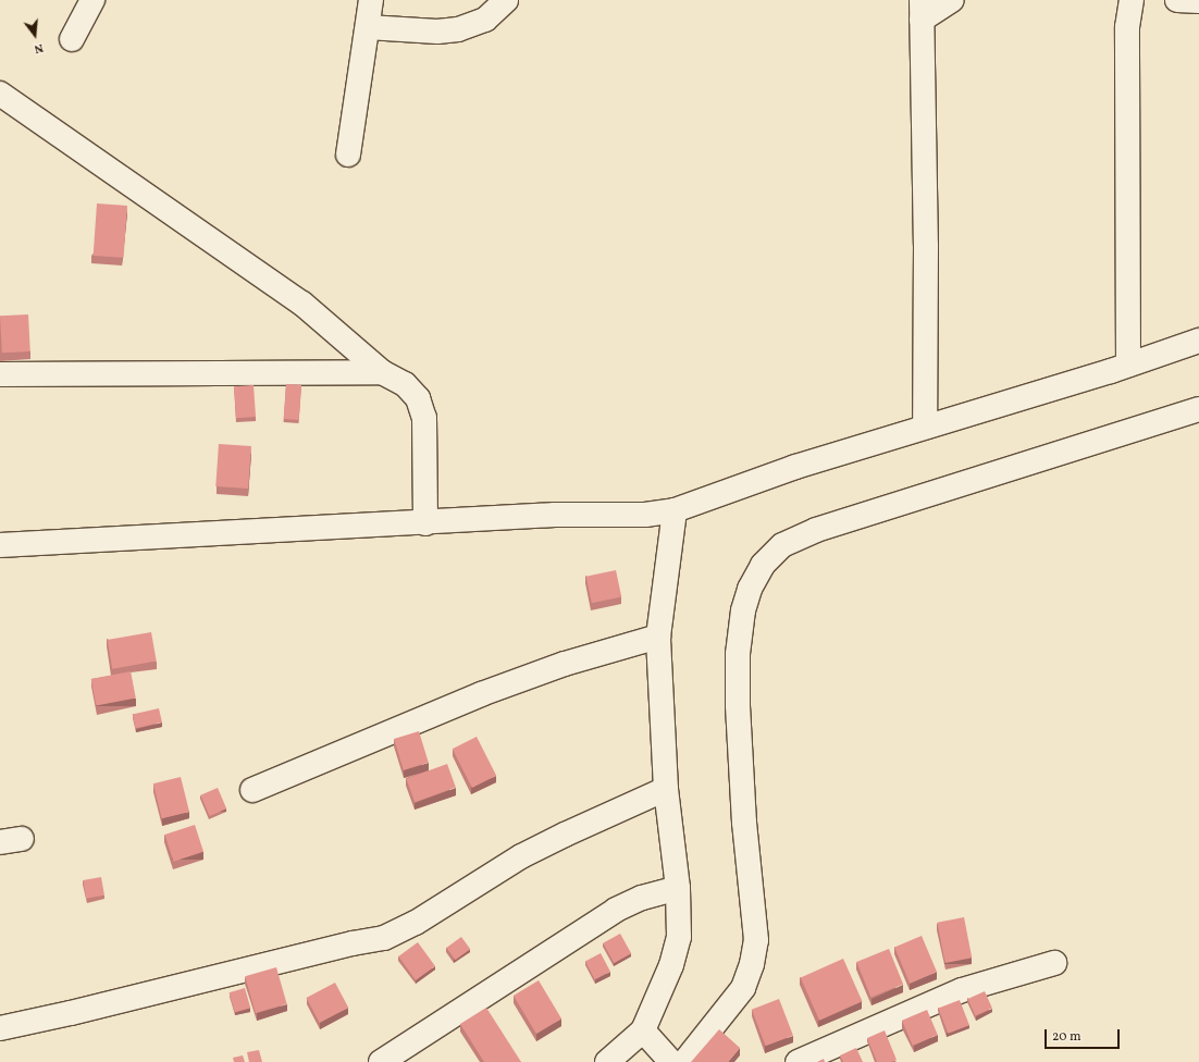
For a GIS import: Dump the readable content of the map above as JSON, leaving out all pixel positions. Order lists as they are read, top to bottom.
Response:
{
  "scale_bar": "20 m",
  "north": "bottom"
}
